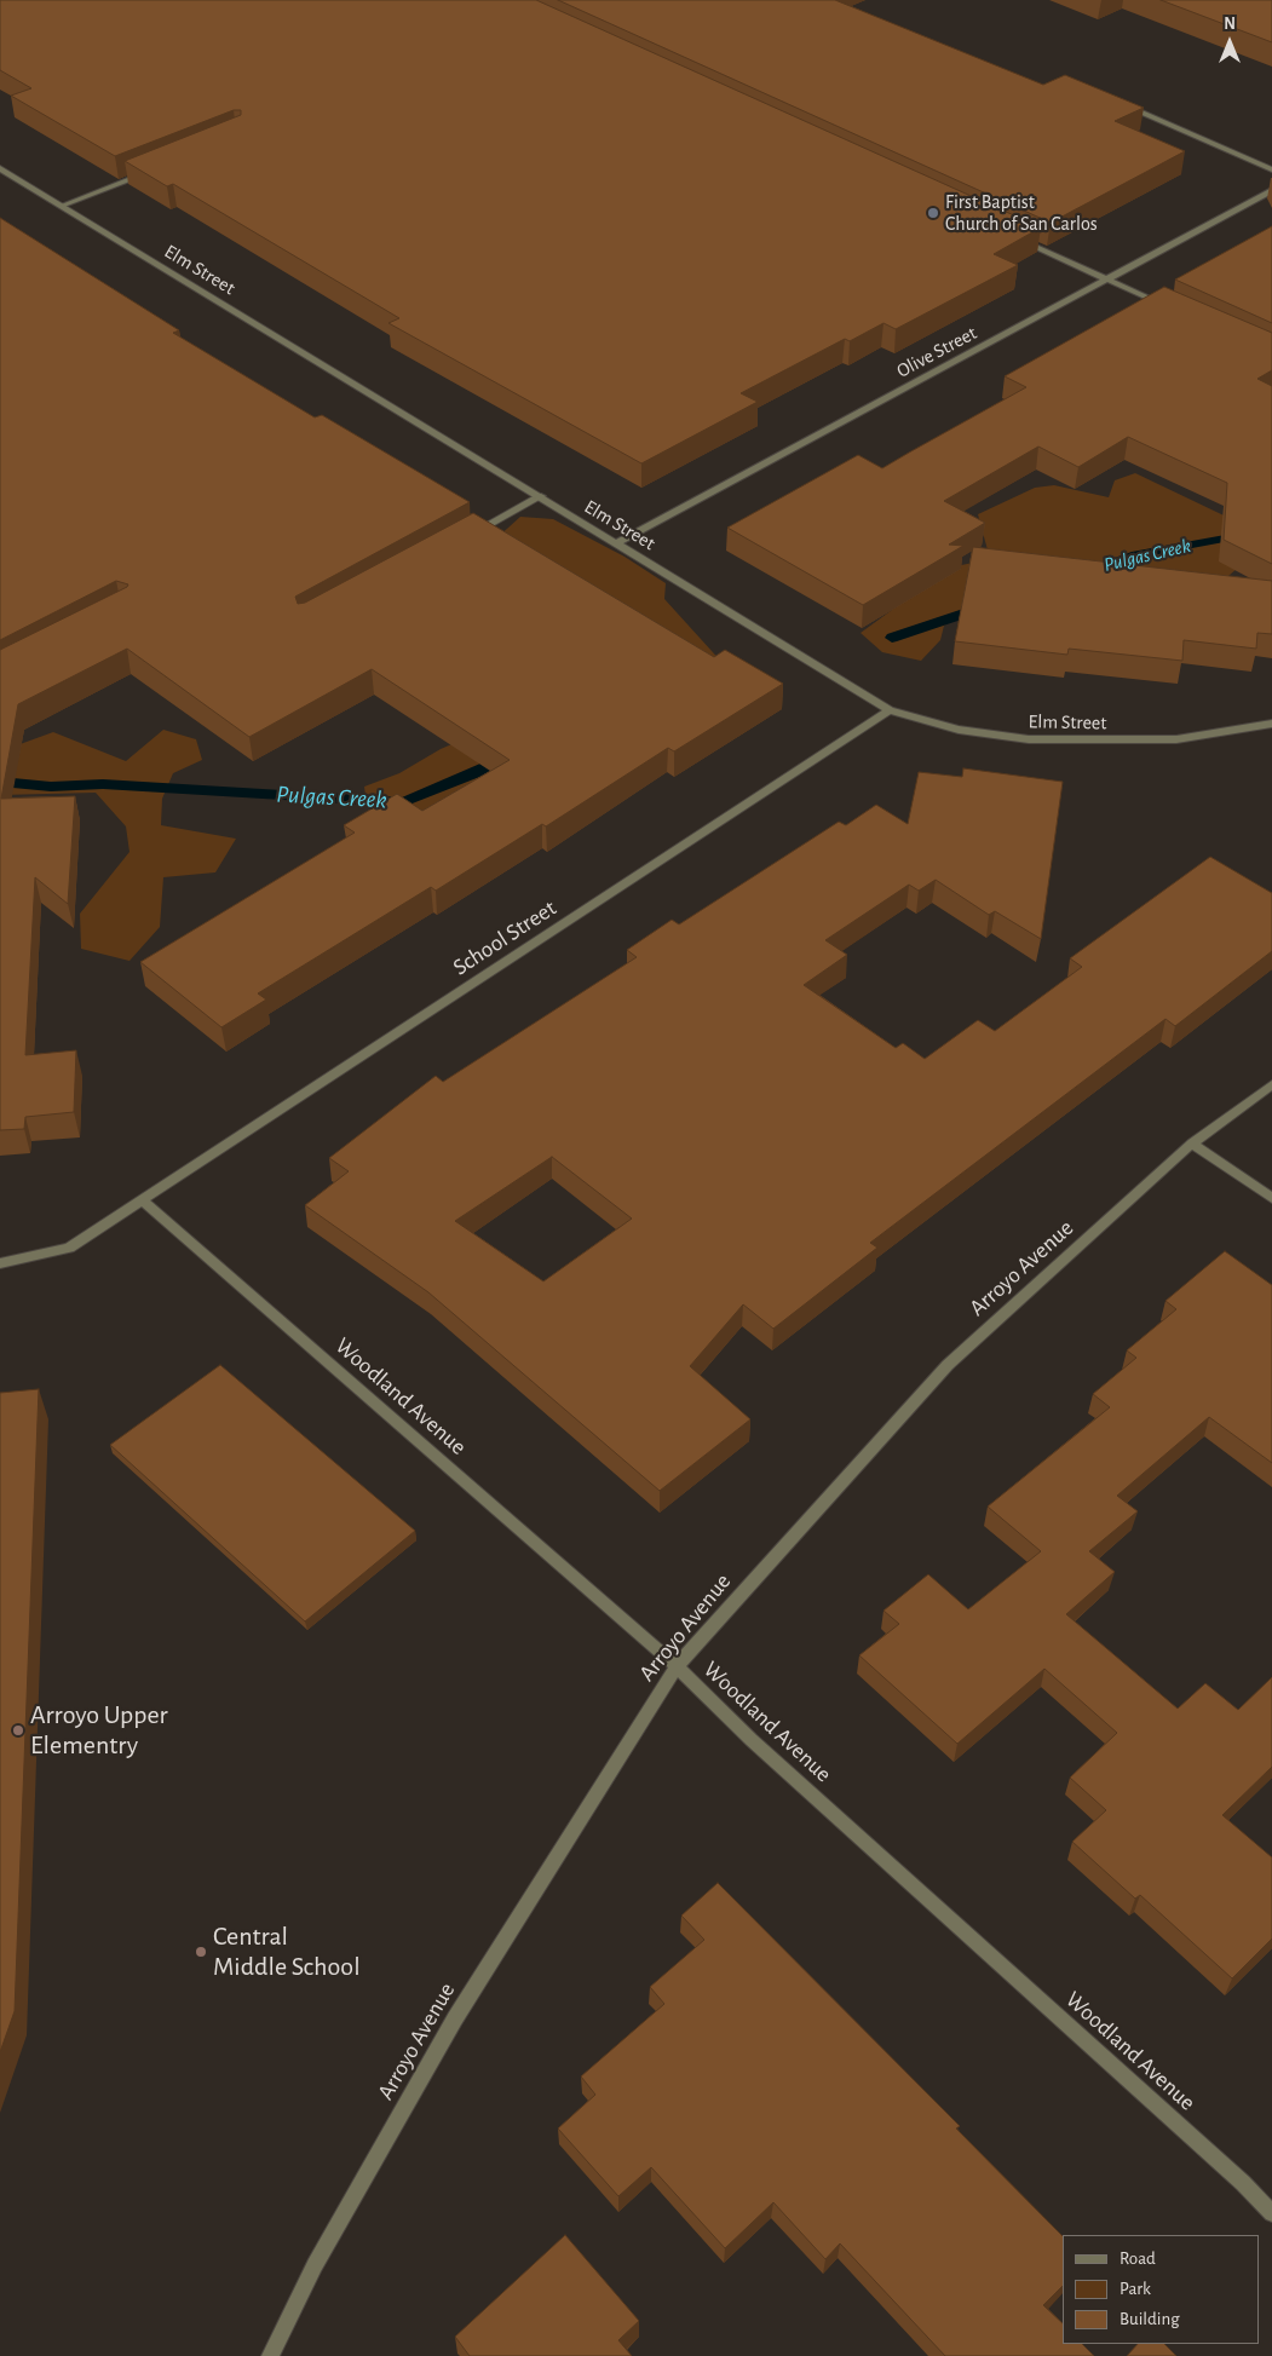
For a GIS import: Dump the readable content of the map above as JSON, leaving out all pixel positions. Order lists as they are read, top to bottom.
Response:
{
  "streets": {
    "street": [
      "Elm Street",
      "Olive Street",
      "School Street",
      "Arroyo Avenue",
      "Woodland Avenue"
    ]
  },
  "crossings": [
    ["Elm Street", "Olive Street"],
    ["Elm Street", "School Street"],
    ["School Street", "Woodland Avenue"],
    ["Arroyo Avenue", "Woodland Avenue"]
  ],
  "water": ["Pulgas Creek"],
  "places": ["First Baptist Church of San Carlos", "Arroyo Upper Elementry", "Central Middle School"],
  "legend": ["Road", "Park", "Building"],
  "north": "top"
}
